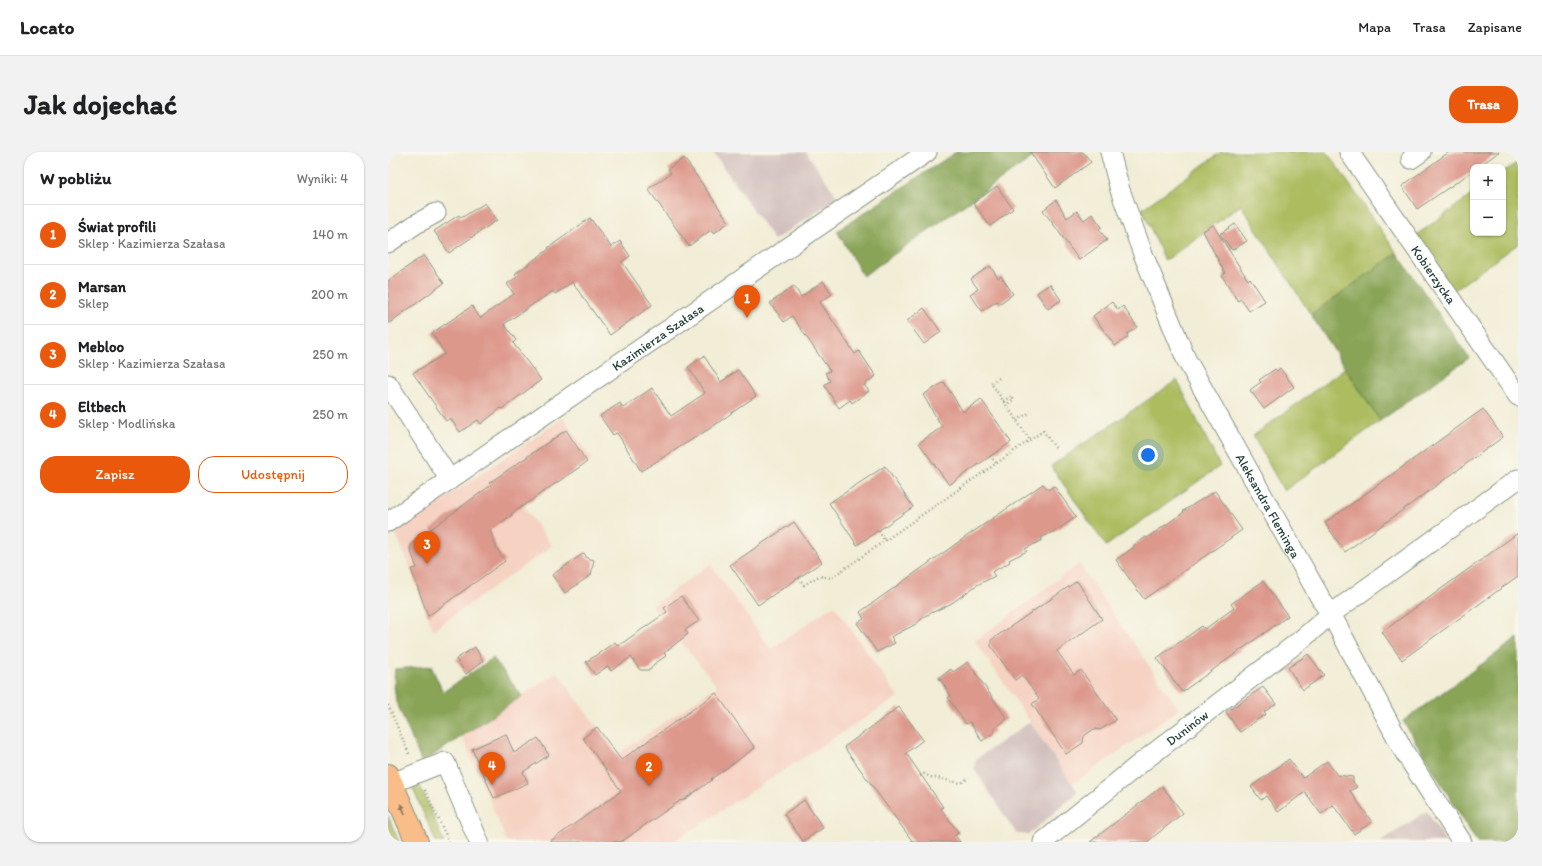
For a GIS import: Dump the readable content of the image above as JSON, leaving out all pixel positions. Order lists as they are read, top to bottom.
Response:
{
  "streets": {
    "street": [
      "Kobierzycka",
      "Kazimierza Szałasa",
      "Aleksandra Fleminga",
      "Duninów"
    ]
  },
  "crossings": [
    ["Aleksandra Fleminga", "Duninów"]
  ],
  "page": {
    "header": "Locato",
    "nav": ["Mapa", "Trasa", "Zapisane"],
    "buttons": [
      "Trasa",
      ["Zapisz", "Udostępnij"]
    ],
    "title": "Jak dojechać",
    "heading": ["W pobliżu", "Wyniki: 4"],
    "map_buttons": ["+", "−"],
    "list": [
      {
        "mark": "1",
        "name": "Świat profili",
        "note": "Sklep · Kazimierza Szałasa",
        "value": "140 m"
      },
      {
        "mark": "2",
        "name": "Marsan",
        "note": "Sklep",
        "value": "200 m"
      },
      {
        "mark": "3",
        "name": "Mebloo",
        "note": "Sklep · Kazimierza Szałasa",
        "value": "250 m"
      },
      {
        "mark": "4",
        "name": "Eltbech",
        "note": "Sklep · Modlińska",
        "value": "250 m"
      }
    ],
    "pins": [
      "1",
      "3",
      "4",
      "2"
    ]
  }
}
